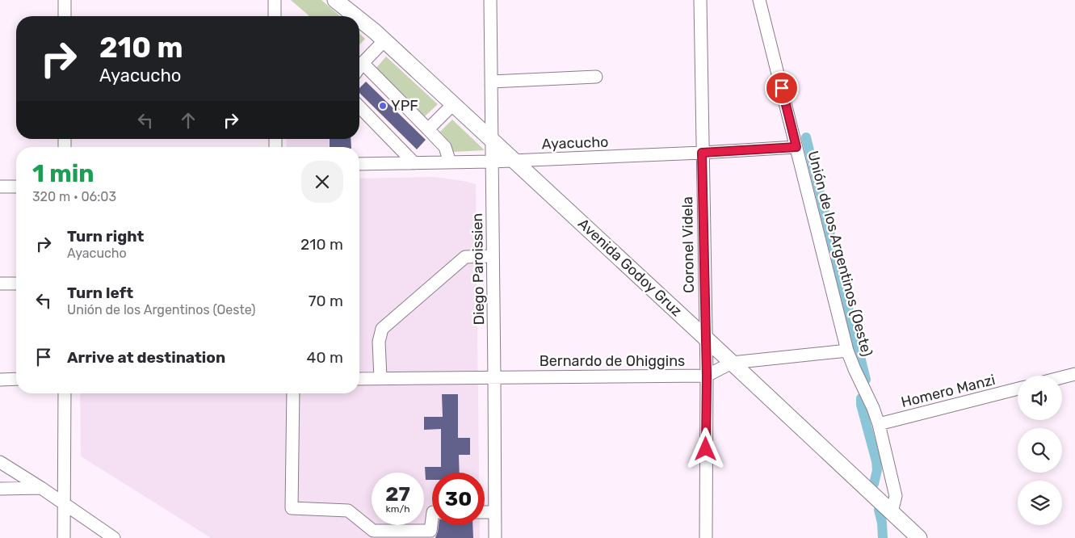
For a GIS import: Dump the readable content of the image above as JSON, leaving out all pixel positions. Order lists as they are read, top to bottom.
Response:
{
  "streets": {
    "main road": ["Avenida Godoy Gruz"],
    "street": [
      "Ayacucho",
      "Coronel Videla",
      "Unión de los Argentinos (Oeste)",
      "Diego Paroissien",
      "Bernardo de Ohiggins",
      "Homero Manzi"
    ]
  },
  "crossings": [
    ["Ayacucho", "Coronel Videla"],
    ["Ayacucho", "Unión de los Argentinos (Oeste)"],
    ["Ayacucho", "Avenida Godoy Gruz"],
    ["Ayacucho", "Diego Paroissien"],
    ["Coronel Videla", "Avenida Godoy Gruz"],
    ["Coronel Videla", "Bernardo de Ohiggins"],
    ["Unión de los Argentinos (Oeste)", "Avenida Godoy Gruz"],
    ["Unión de los Argentinos (Oeste)", "Bernardo de Ohiggins"],
    ["Unión de los Argentinos (Oeste)", "Homero Manzi"],
    ["Avenida Godoy Gruz", "Diego Paroissien"],
    ["Avenida Godoy Gruz", "Bernardo de Ohiggins"],
    ["Diego Paroissien", "Bernardo de Ohiggins"]
  ],
  "places": ["YPF"],
  "page": {
    "turn": ["210 m", "Ayacucho"],
    "heading": ["1 min", "320 m · 06:03"],
    "list": [
      {
        "name": "Turn right",
        "note": "Ayacucho",
        "value": "210 m"
      },
      {
        "name": "Turn left",
        "note": "Unión de los Argentinos (Oeste)",
        "value": "70 m"
      },
      {
        "name": "Arrive at destination",
        "value": "40 m"
      }
    ],
    "speed": "27 km/h",
    "limit": "30"
  }
}
